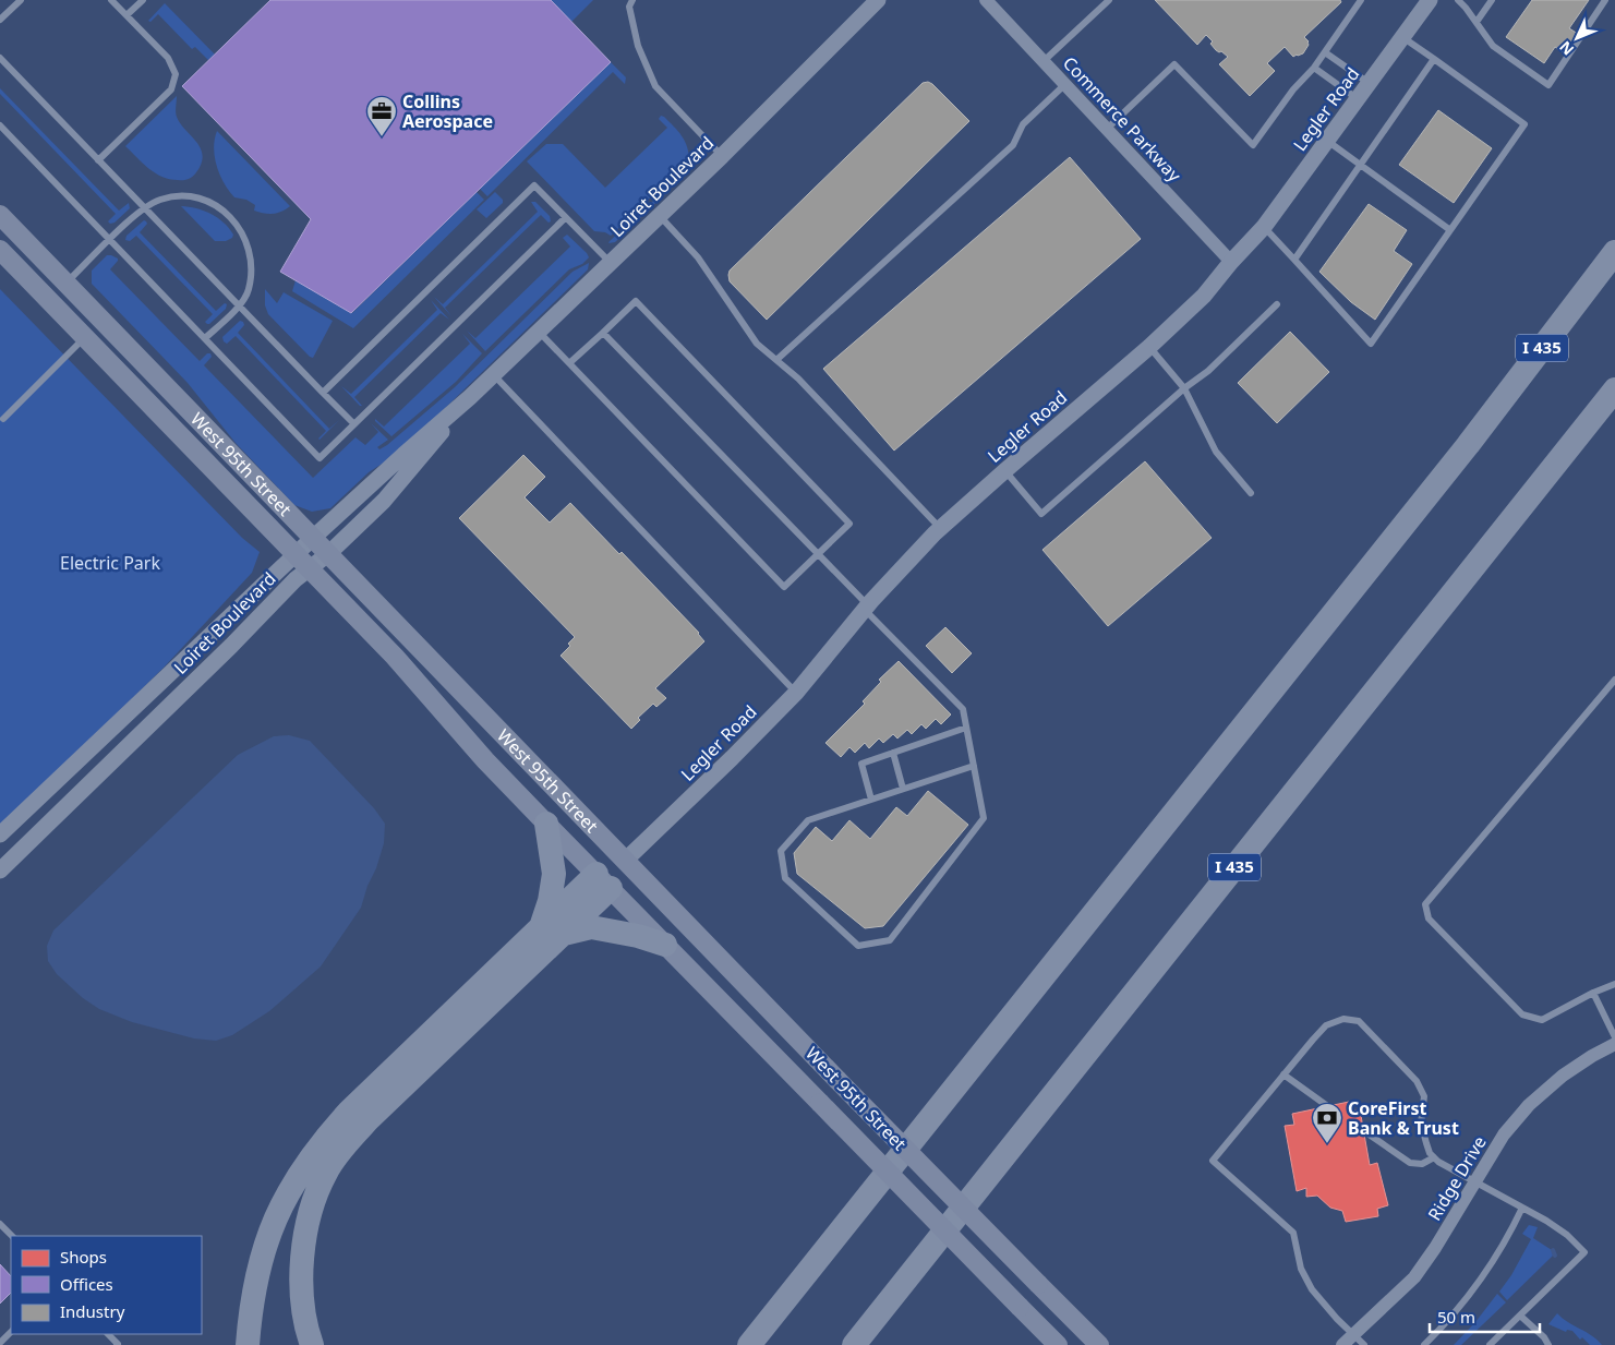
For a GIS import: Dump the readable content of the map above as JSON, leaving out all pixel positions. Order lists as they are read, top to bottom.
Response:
{
  "streets": {
    "highway": ["I 435"],
    "main road": ["West 95th Street"],
    "street": [
      "Legler Road",
      "Commerce Parkway",
      "Loiret Boulevard",
      "Ridge Drive"
    ]
  },
  "crossings": [
    ["Legler Road", "Commerce Parkway"],
    ["Legler Road", "West 95th Street"],
    ["Loiret Boulevard", "West 95th Street"]
  ],
  "parks": ["Electric Park"],
  "places": {
    "office": ["Collins Aerospace"],
    "bank": ["CoreFirst Bank & Trust"]
  },
  "legend": ["Shops", "Offices", "Industry"],
  "scale_bar": "50 m",
  "north": "bottom left"
}
